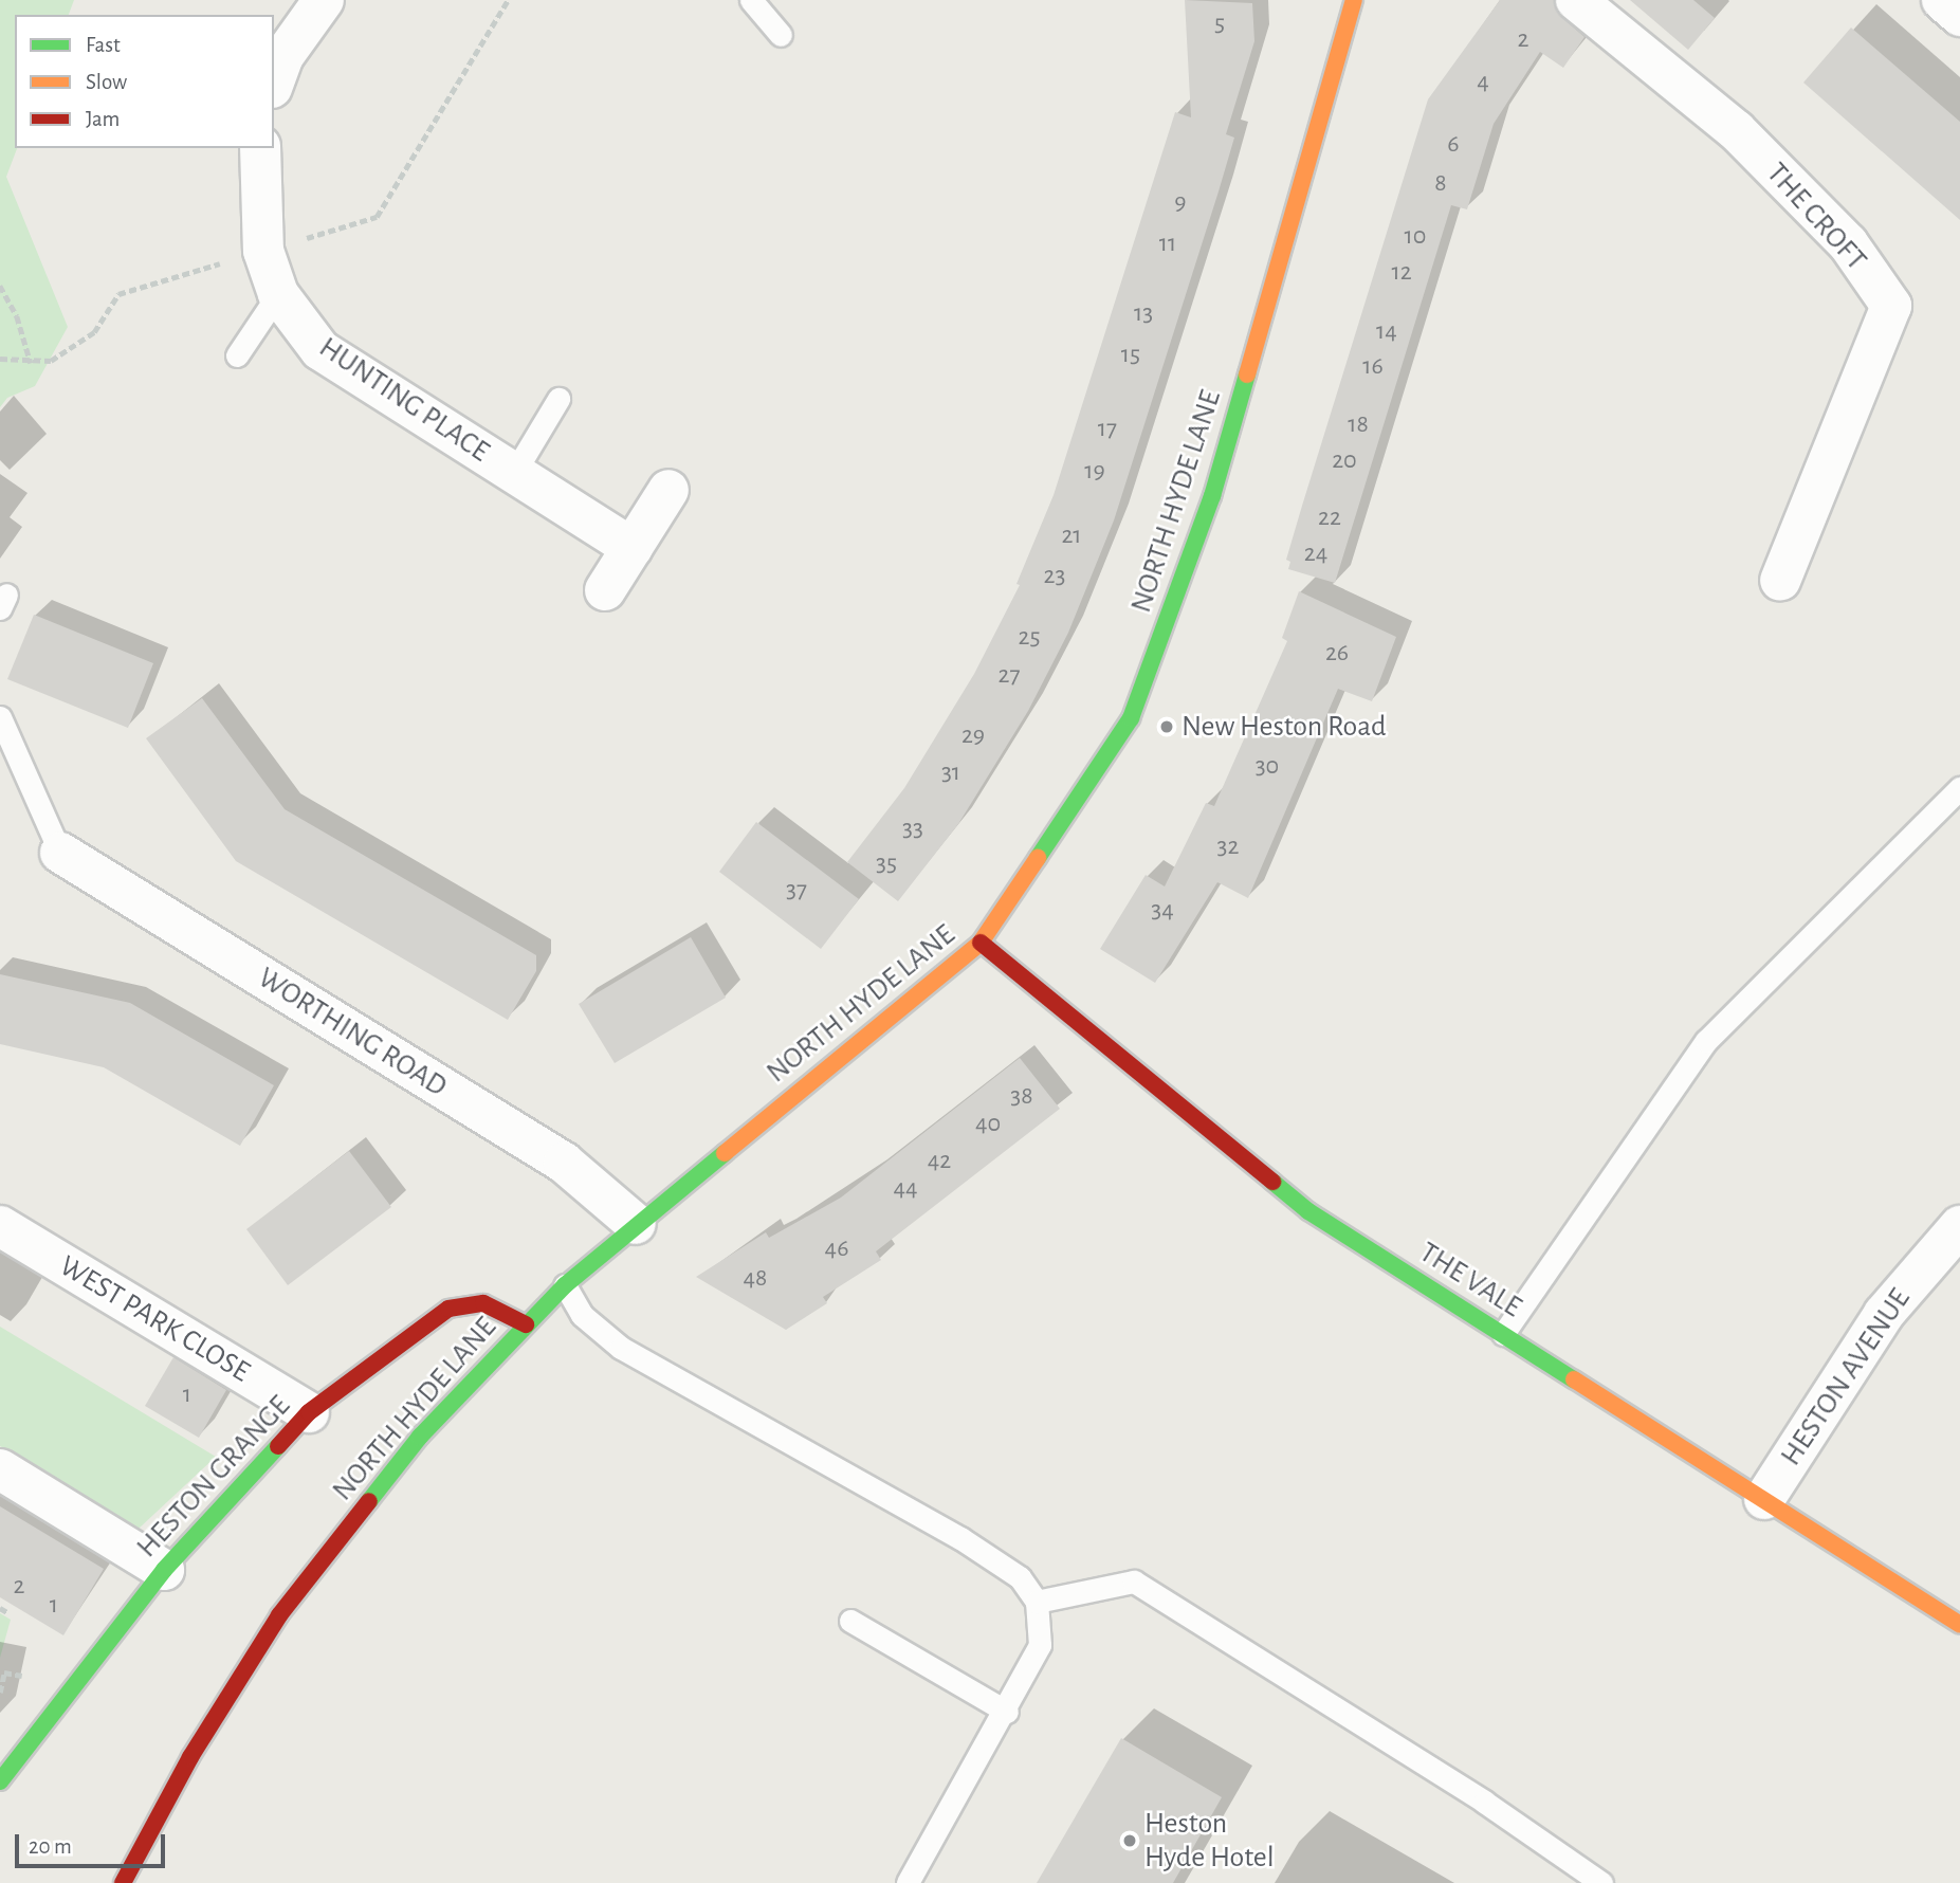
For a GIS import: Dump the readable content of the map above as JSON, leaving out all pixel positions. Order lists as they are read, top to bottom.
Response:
{
  "streets": {
    "street": [
      "THE CROFT",
      "HUNTING PLACE",
      "NORTH HYDE LANE",
      "WORTHING ROAD",
      "THE VALE",
      "WEST PARK CLOSE",
      "HESTON AVENUE",
      "HESTON GRANGE"
    ]
  },
  "crossings": [
    ["NORTH HYDE LANE", "WORTHING ROAD"],
    ["NORTH HYDE LANE", "THE VALE"],
    ["NORTH HYDE LANE", "HESTON GRANGE"],
    ["THE VALE", "HESTON AVENUE"],
    ["WEST PARK CLOSE", "HESTON GRANGE"]
  ],
  "places": ["New Heston Road", "Heston Hyde Hotel"],
  "house_numbers": [
    "5",
    "2",
    "4",
    "6",
    "8",
    "9",
    "10",
    "11",
    "12",
    "13",
    "14",
    "15",
    "16",
    "18",
    "17",
    "20",
    "19",
    "22",
    "21",
    "24",
    "23",
    "25",
    "26",
    "27",
    "29",
    "30",
    "31",
    "33",
    "32",
    "35",
    "37",
    "34",
    "38",
    "40",
    "42",
    "44",
    "46",
    "48",
    "1",
    "2",
    "1"
  ],
  "legend": ["Fast", "Slow", "Jam"],
  "scale_bar": "20 m"
}
